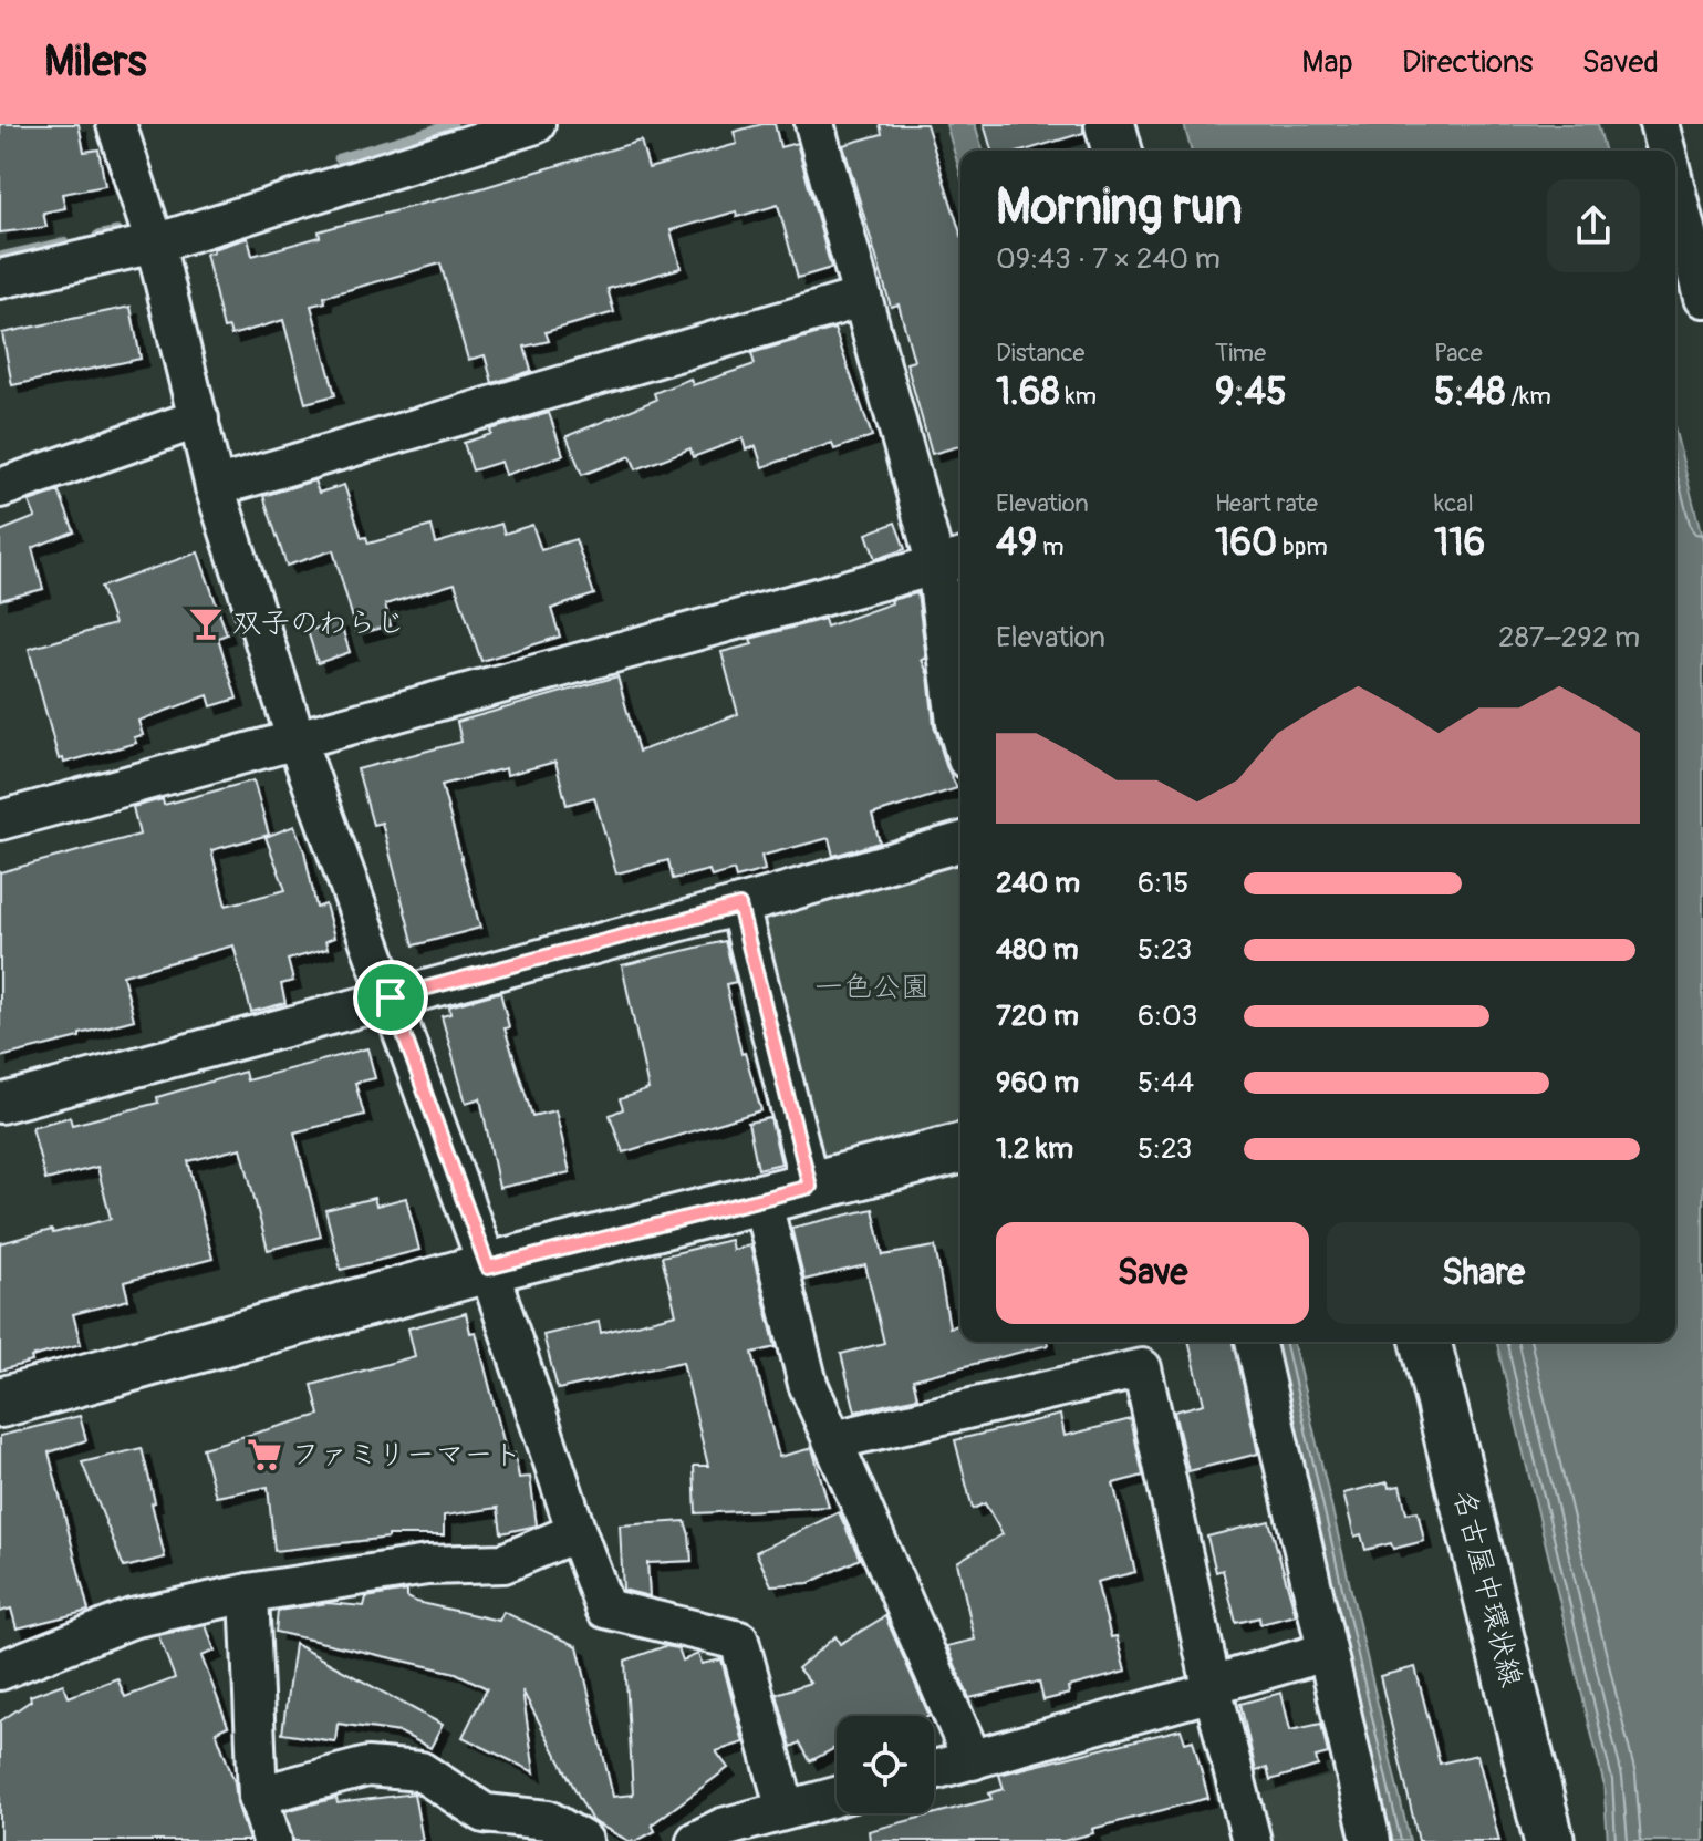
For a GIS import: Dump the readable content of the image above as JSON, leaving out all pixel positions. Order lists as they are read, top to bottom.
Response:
{
  "streets": {
    "street": ["名古屋中環状線"]
  },
  "parks": ["一色公園"],
  "places": {
    "bar": ["双子のわらじ"],
    "supermarket": ["ファミリーマート"]
  },
  "page": {
    "header": "Milers",
    "nav": ["Map", "Directions", "Saved"],
    "heading": ["Morning run", "09:43 · 7 × 240 m"],
    "stats": [
      ["Distance", "1.68 km"],
      ["Time", "9:45"],
      ["Pace", "5:48 /km"],
      ["Elevation", "49 m"],
      ["Heart rate", "160 bpm"],
      ["kcal", "116"]
    ],
    "chart": ["Elevation", "287–292 m"],
    "list": [
      {
        "name": "240 m",
        "note": "6:15"
      },
      {
        "name": "480 m",
        "note": "5:23"
      },
      {
        "name": "720 m",
        "note": "6:03"
      },
      {
        "name": "960 m",
        "note": "5:44"
      },
      {
        "name": "1.2 km",
        "note": "5:23"
      }
    ],
    "buttons": ["Save", "Share"]
  }
}
